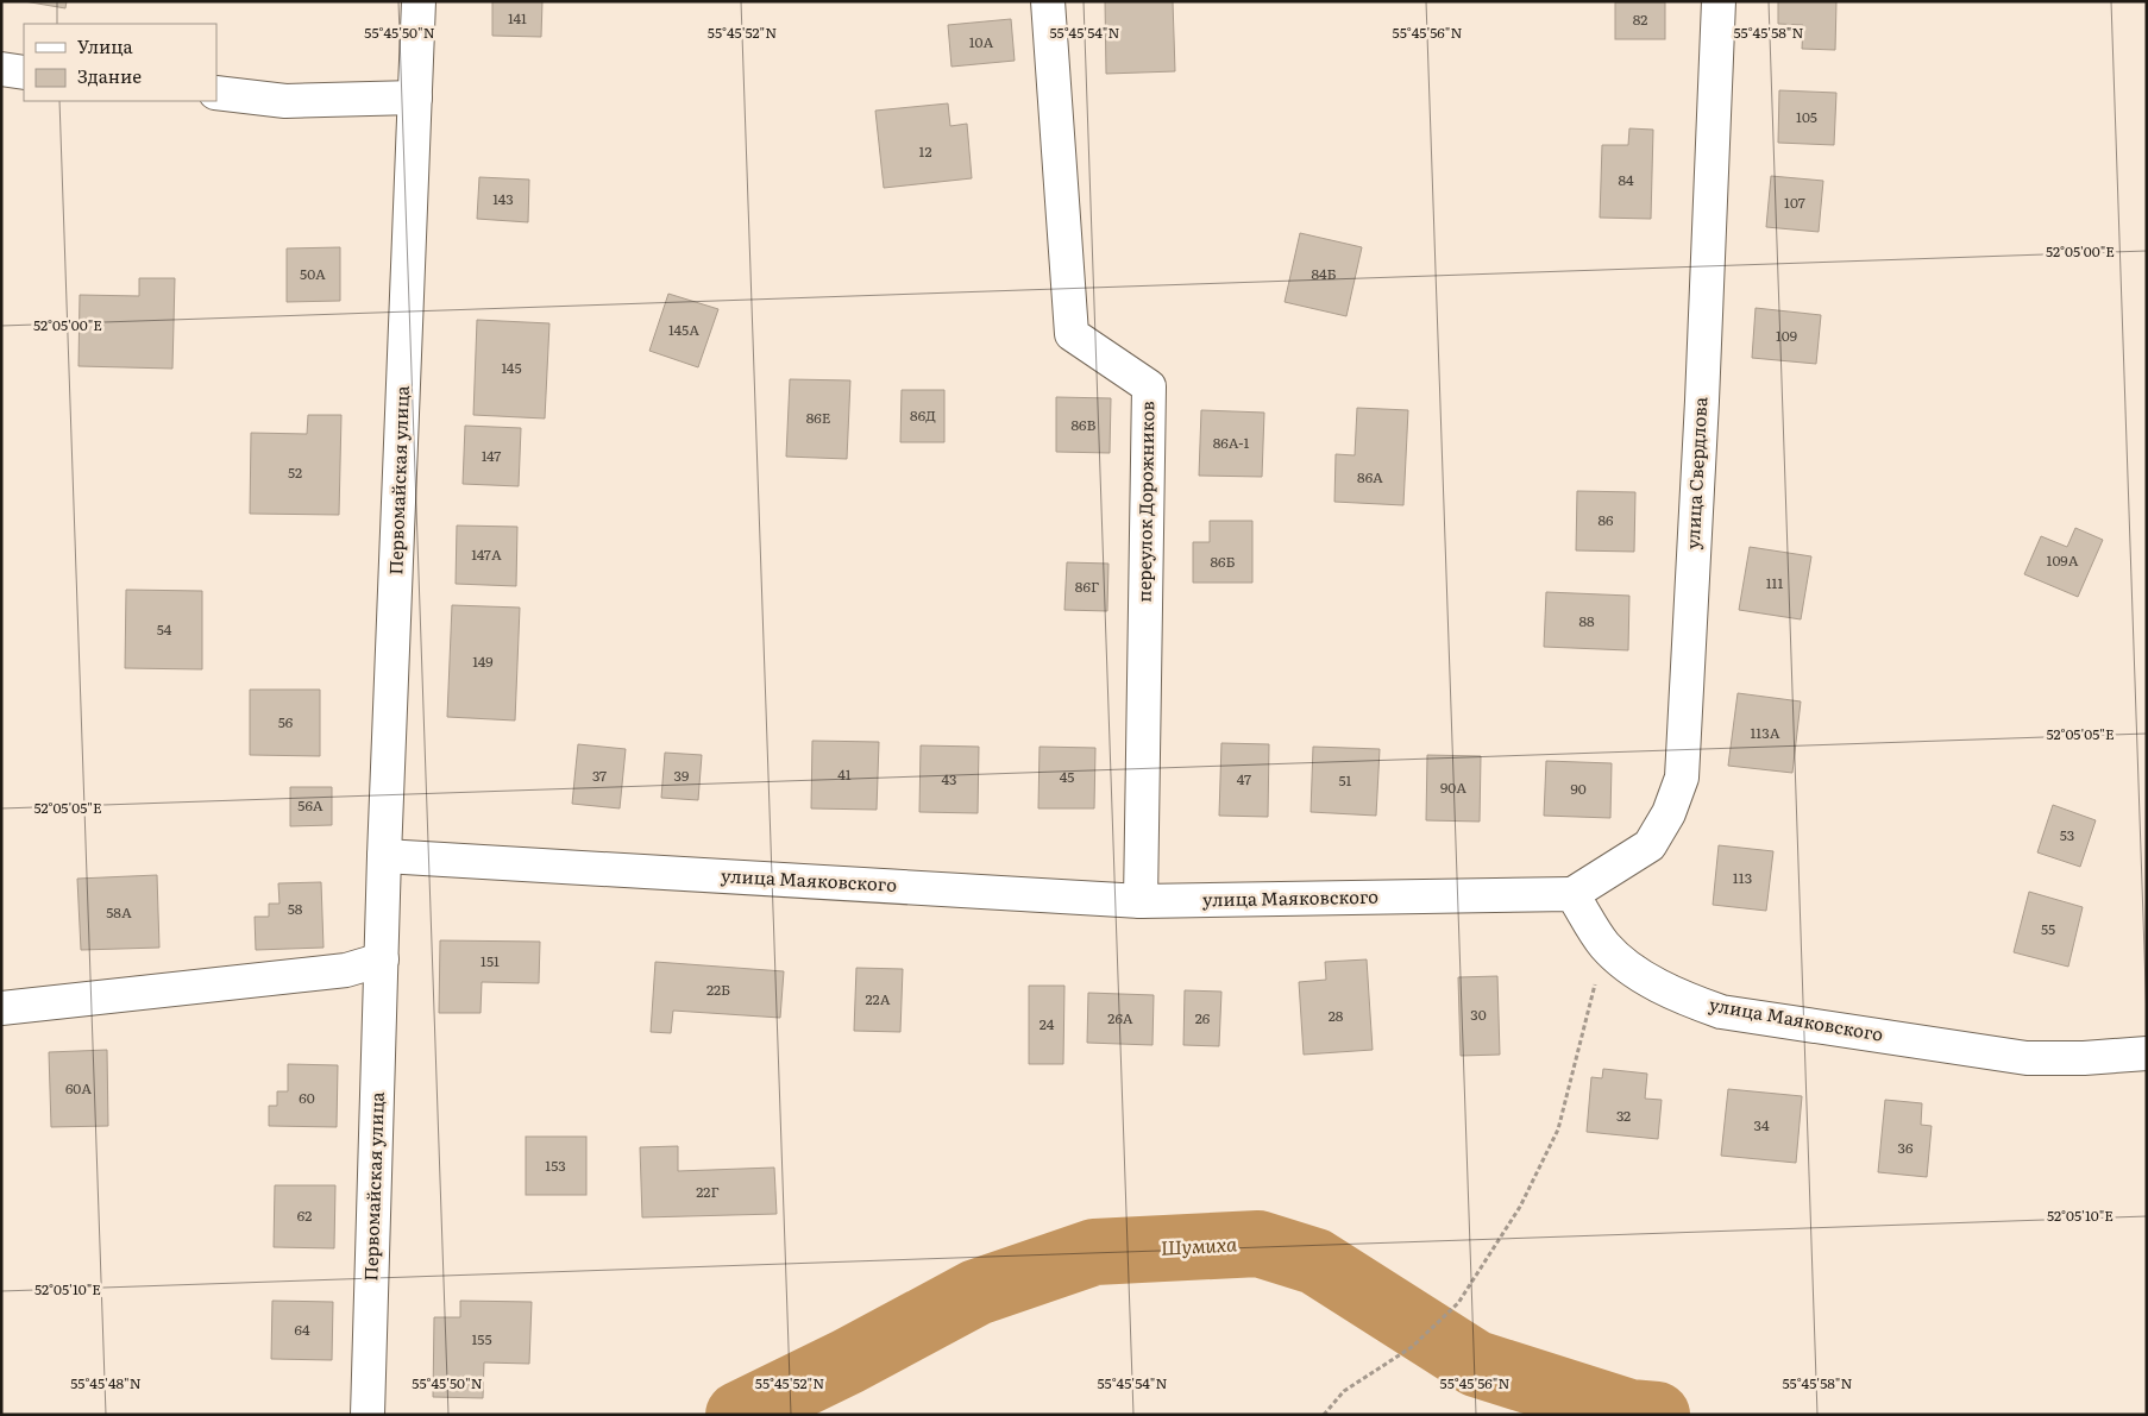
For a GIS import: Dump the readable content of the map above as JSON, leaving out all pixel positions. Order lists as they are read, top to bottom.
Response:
{
  "streets": {
    "street": [
      "улица Свердлова",
      "Первомайская улица",
      "переулок Дорожников",
      "улица Маяковского"
    ]
  },
  "crossings": [
    ["улица Свердлова", "улица Маяковского"],
    ["Первомайская улица", "улица Маяковского"],
    ["переулок Дорожников", "улица Маяковского"]
  ],
  "water": ["Шумиха"],
  "house_numbers": [
    "141",
    "82",
    "10А",
    "105",
    "12",
    "84",
    "143",
    "107",
    "50А",
    "84Б",
    "145А",
    "109",
    "145",
    "86Д",
    "86Е",
    "86В",
    "86А-1",
    "147",
    "52",
    "86А",
    "86",
    "147А",
    "109А",
    "86Б",
    "111",
    "86Г",
    "88",
    "54",
    "149",
    "56",
    "113А",
    "41",
    "37",
    "39",
    "45",
    "43",
    "47",
    "51",
    "90А",
    "90",
    "56А",
    "53",
    "113",
    "58",
    "58А",
    "55",
    "151",
    "22Б",
    "22А",
    "30",
    "28",
    "26А",
    "26",
    "24",
    "60А",
    "60",
    "32",
    "34",
    "36",
    "153",
    "22Г",
    "62",
    "64",
    "155"
  ],
  "legend": ["Улица", "Здание"],
  "coordinates": [
    "55°45'50\"N",
    "55°45'52\"N",
    "55°45'54\"N",
    "55°45'56\"N",
    "55°45'58\"N",
    "52°05'00\"E",
    "52°05'05\"E",
    "52°05'10\"E",
    "55°45'48\"N"
  ]
}
